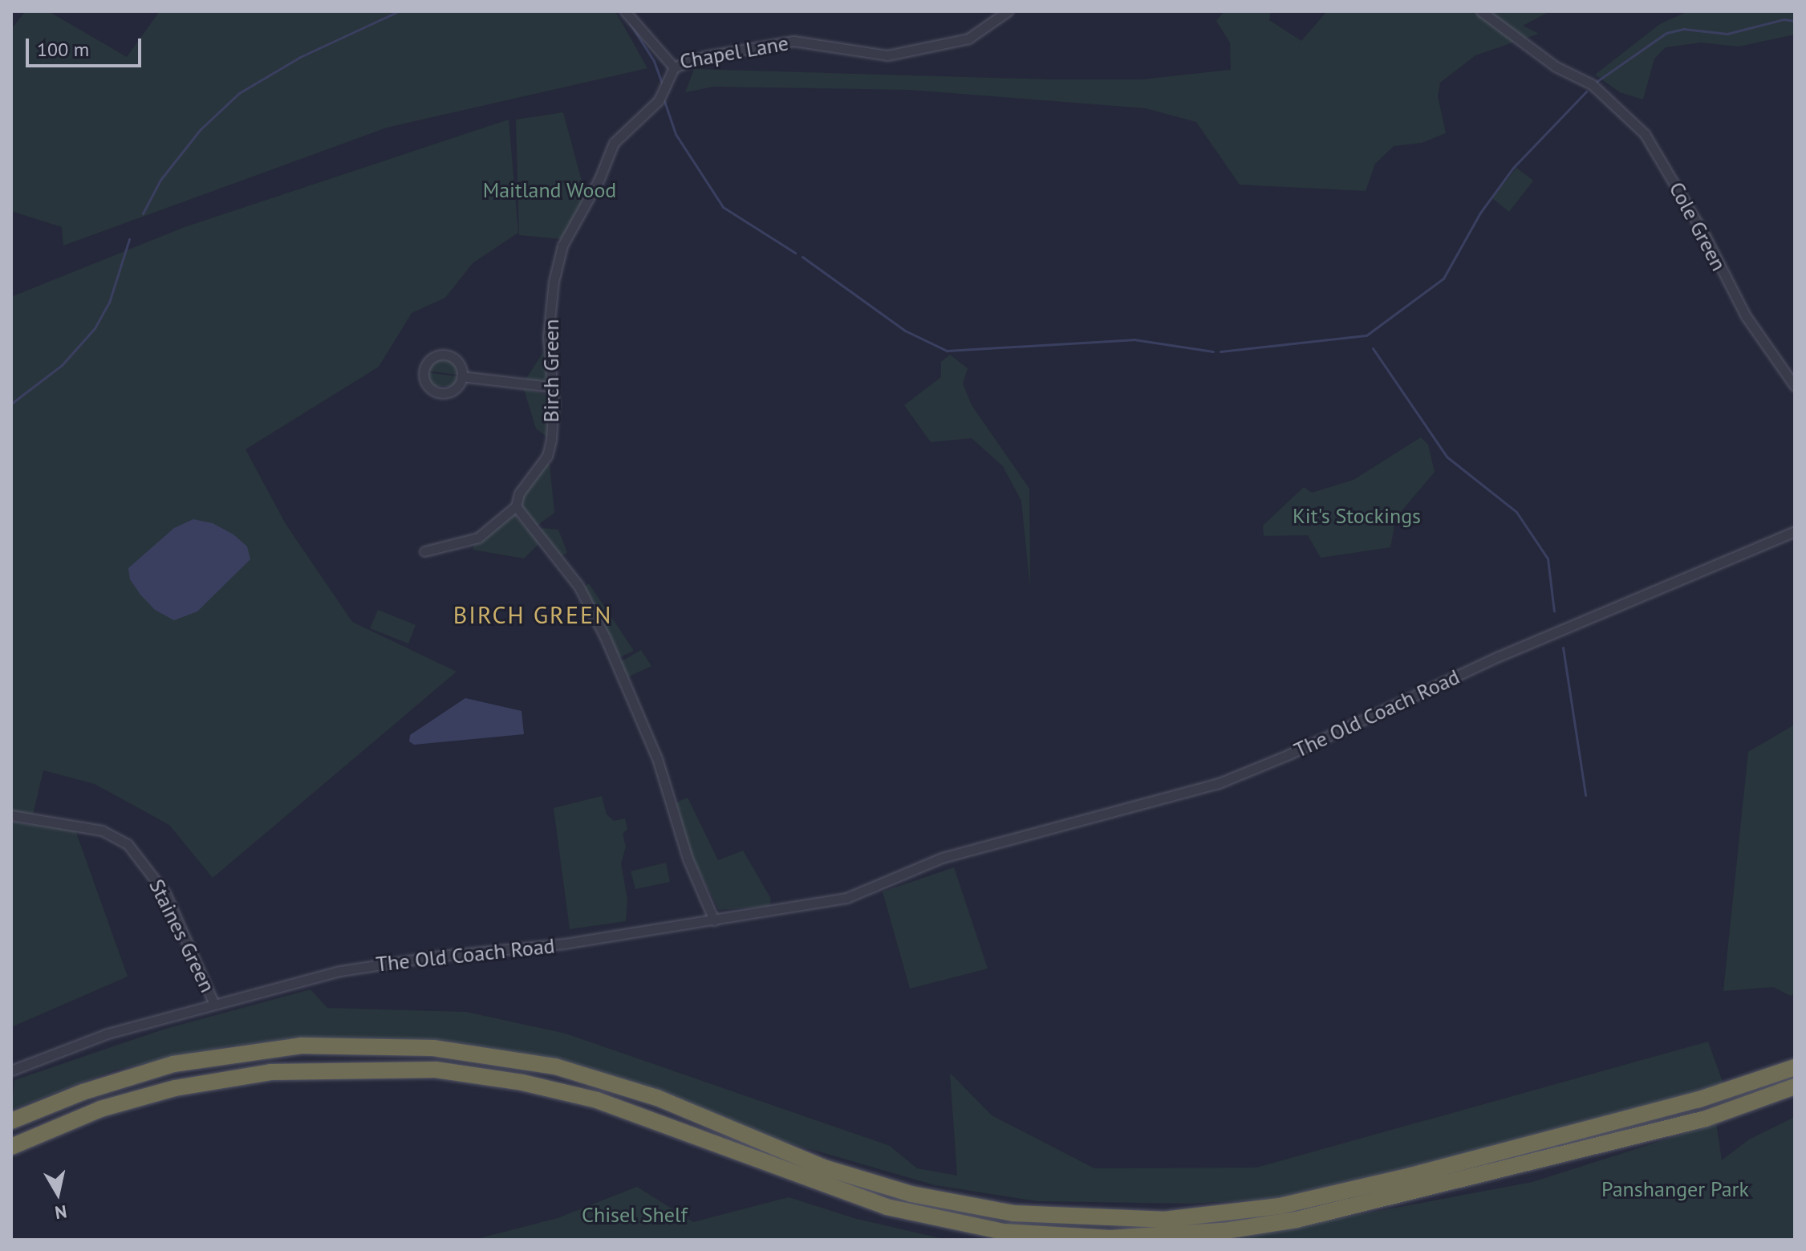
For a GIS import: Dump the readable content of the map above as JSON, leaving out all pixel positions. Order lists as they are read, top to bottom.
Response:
{
  "streets": {
    "street": [
      "Chapel Lane",
      "Cole Green",
      "Birch Green",
      "The Old Coach Road",
      "Staines Green"
    ]
  },
  "crossings": [
    ["Chapel Lane", "Birch Green"],
    ["The Old Coach Road", "Staines Green"]
  ],
  "districts": ["BIRCH GREEN"],
  "parks": [
    "Maitland Wood",
    "Kit's Stockings",
    "Panshanger Park",
    "Chisel Shelf"
  ],
  "scale_bar": "100 m",
  "north": "bottom"
}
